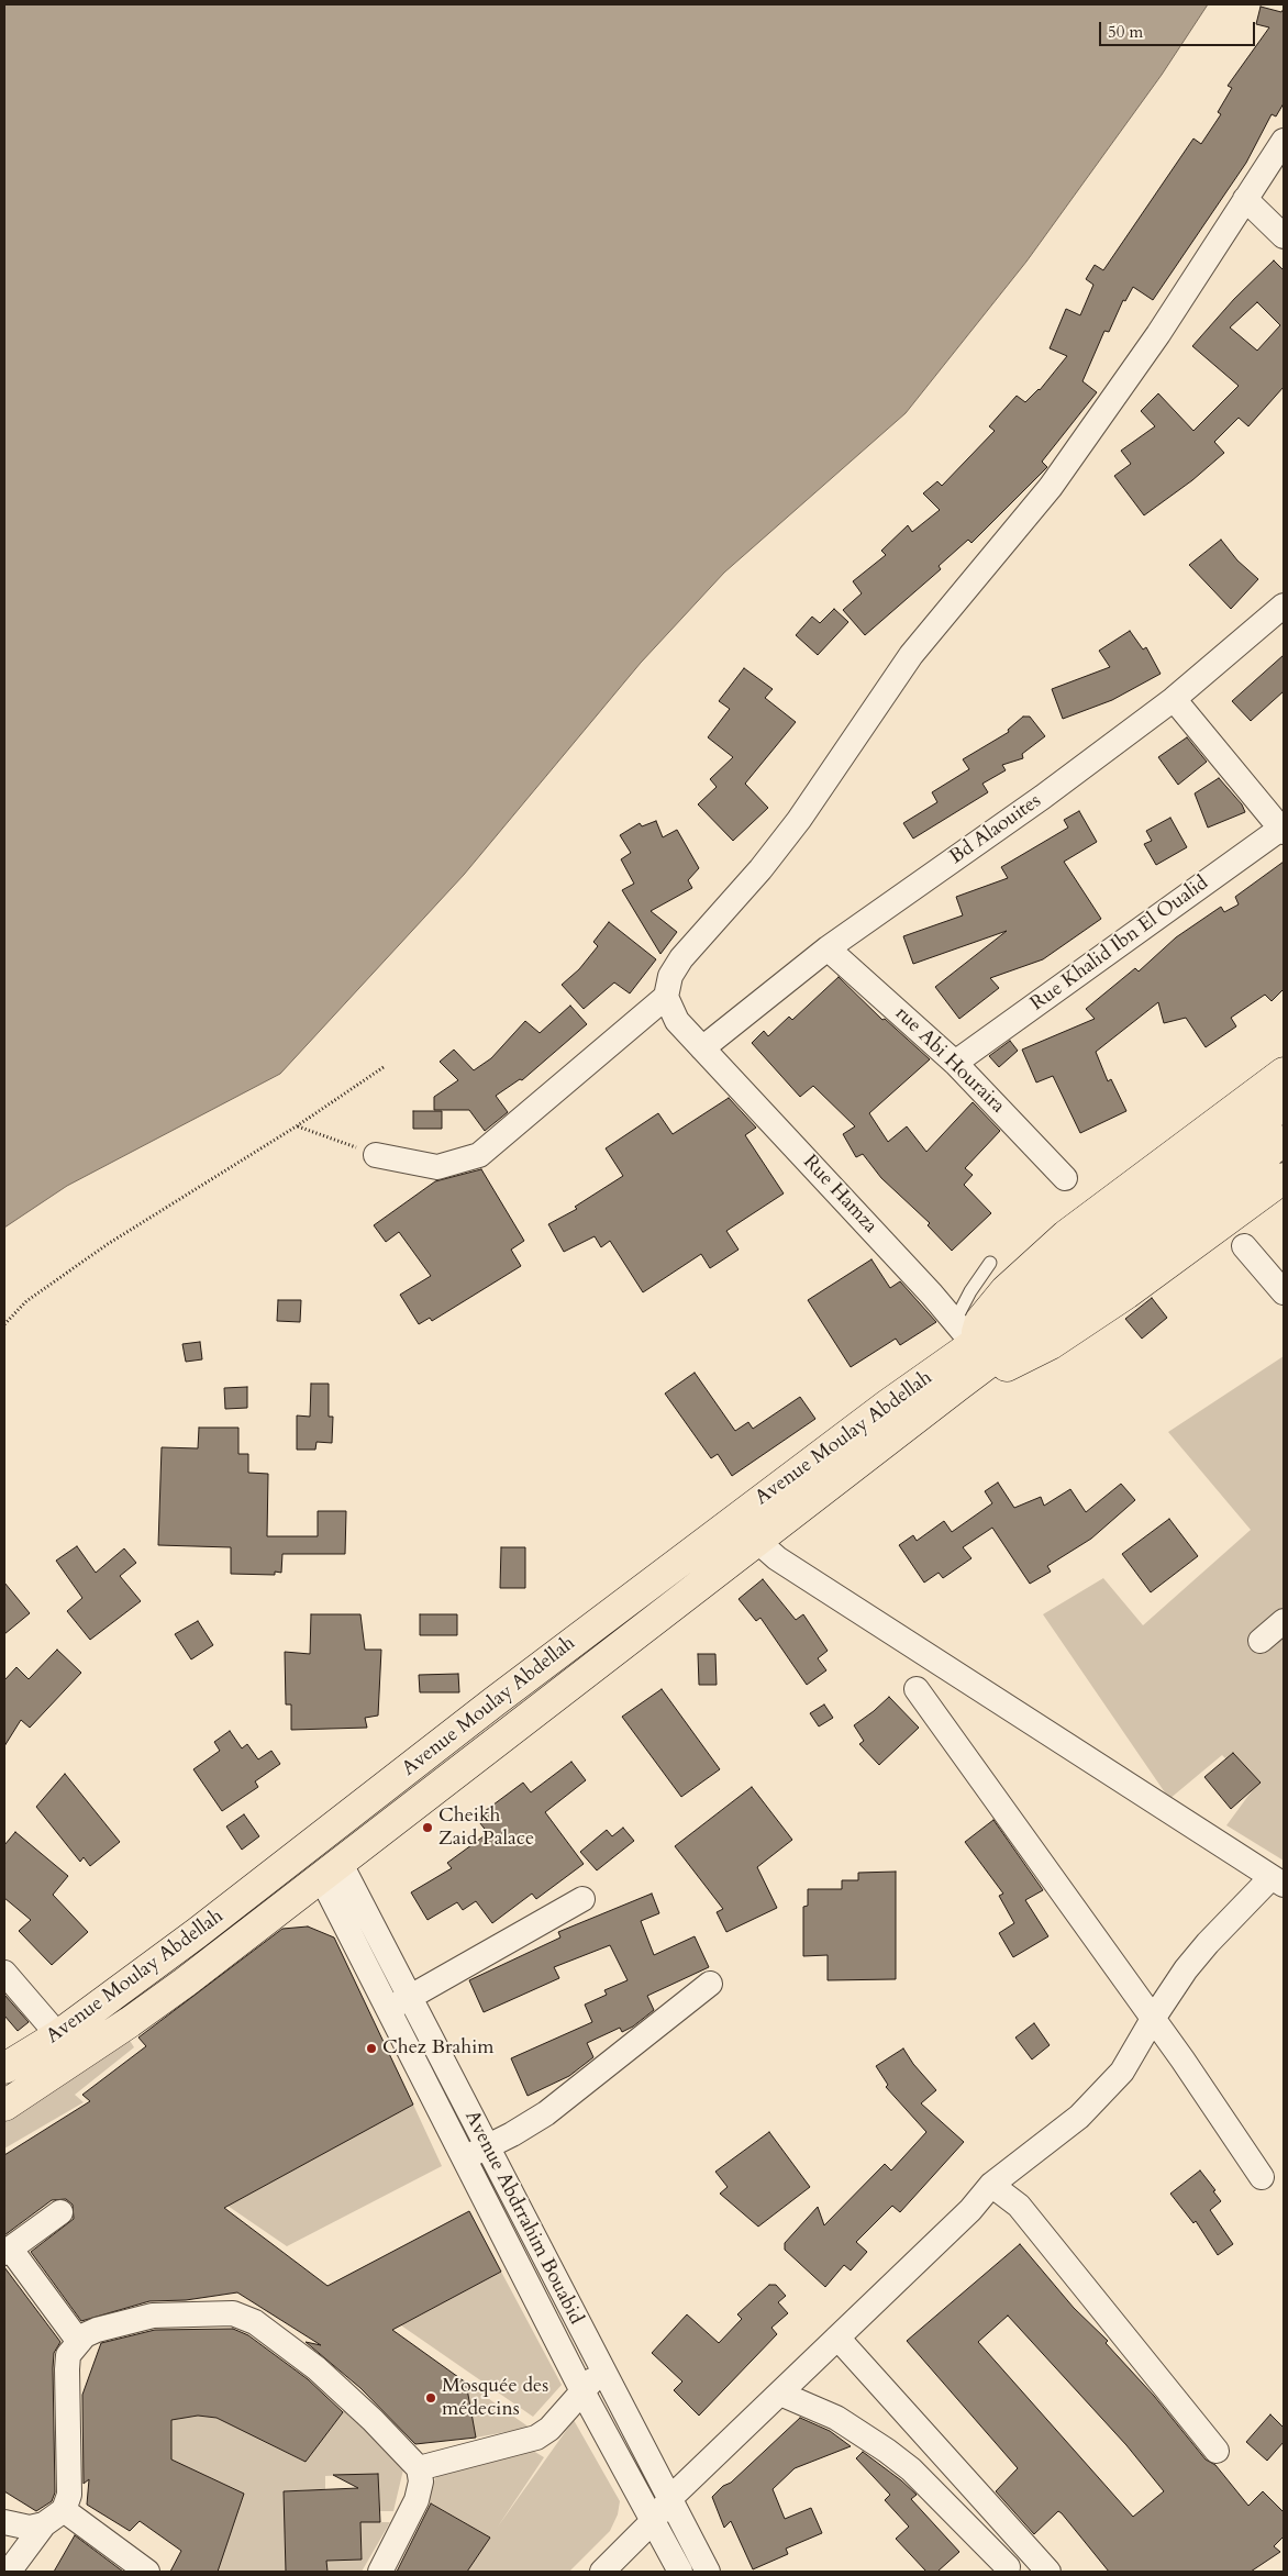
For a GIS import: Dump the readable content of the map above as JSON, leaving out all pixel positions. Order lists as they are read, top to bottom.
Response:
{
  "streets": {
    "main road": ["Avenue Moulay Abdellah"],
    "street": [
      "Bd Alaouites",
      "Rue Khalid Ibn El Oualid",
      "rue Abi Houraira",
      "Rue Hamza",
      "Avenue Abdrrahim Bouabid"
    ]
  },
  "crossings": [
    ["Bd Alaouites", "rue Abi Houraira"],
    ["Bd Alaouites", "Rue Hamza"],
    ["Rue Khalid Ibn El Oualid", "rue Abi Houraira"],
    ["Rue Hamza", "Avenue Moulay Abdellah"],
    ["Avenue Moulay Abdellah", "Avenue Abdrrahim Bouabid"]
  ],
  "places": ["Cheikh Zaid Palace", "Chez Brahim", "Mosquée des médecins"],
  "scale_bar": "50 m"
}
